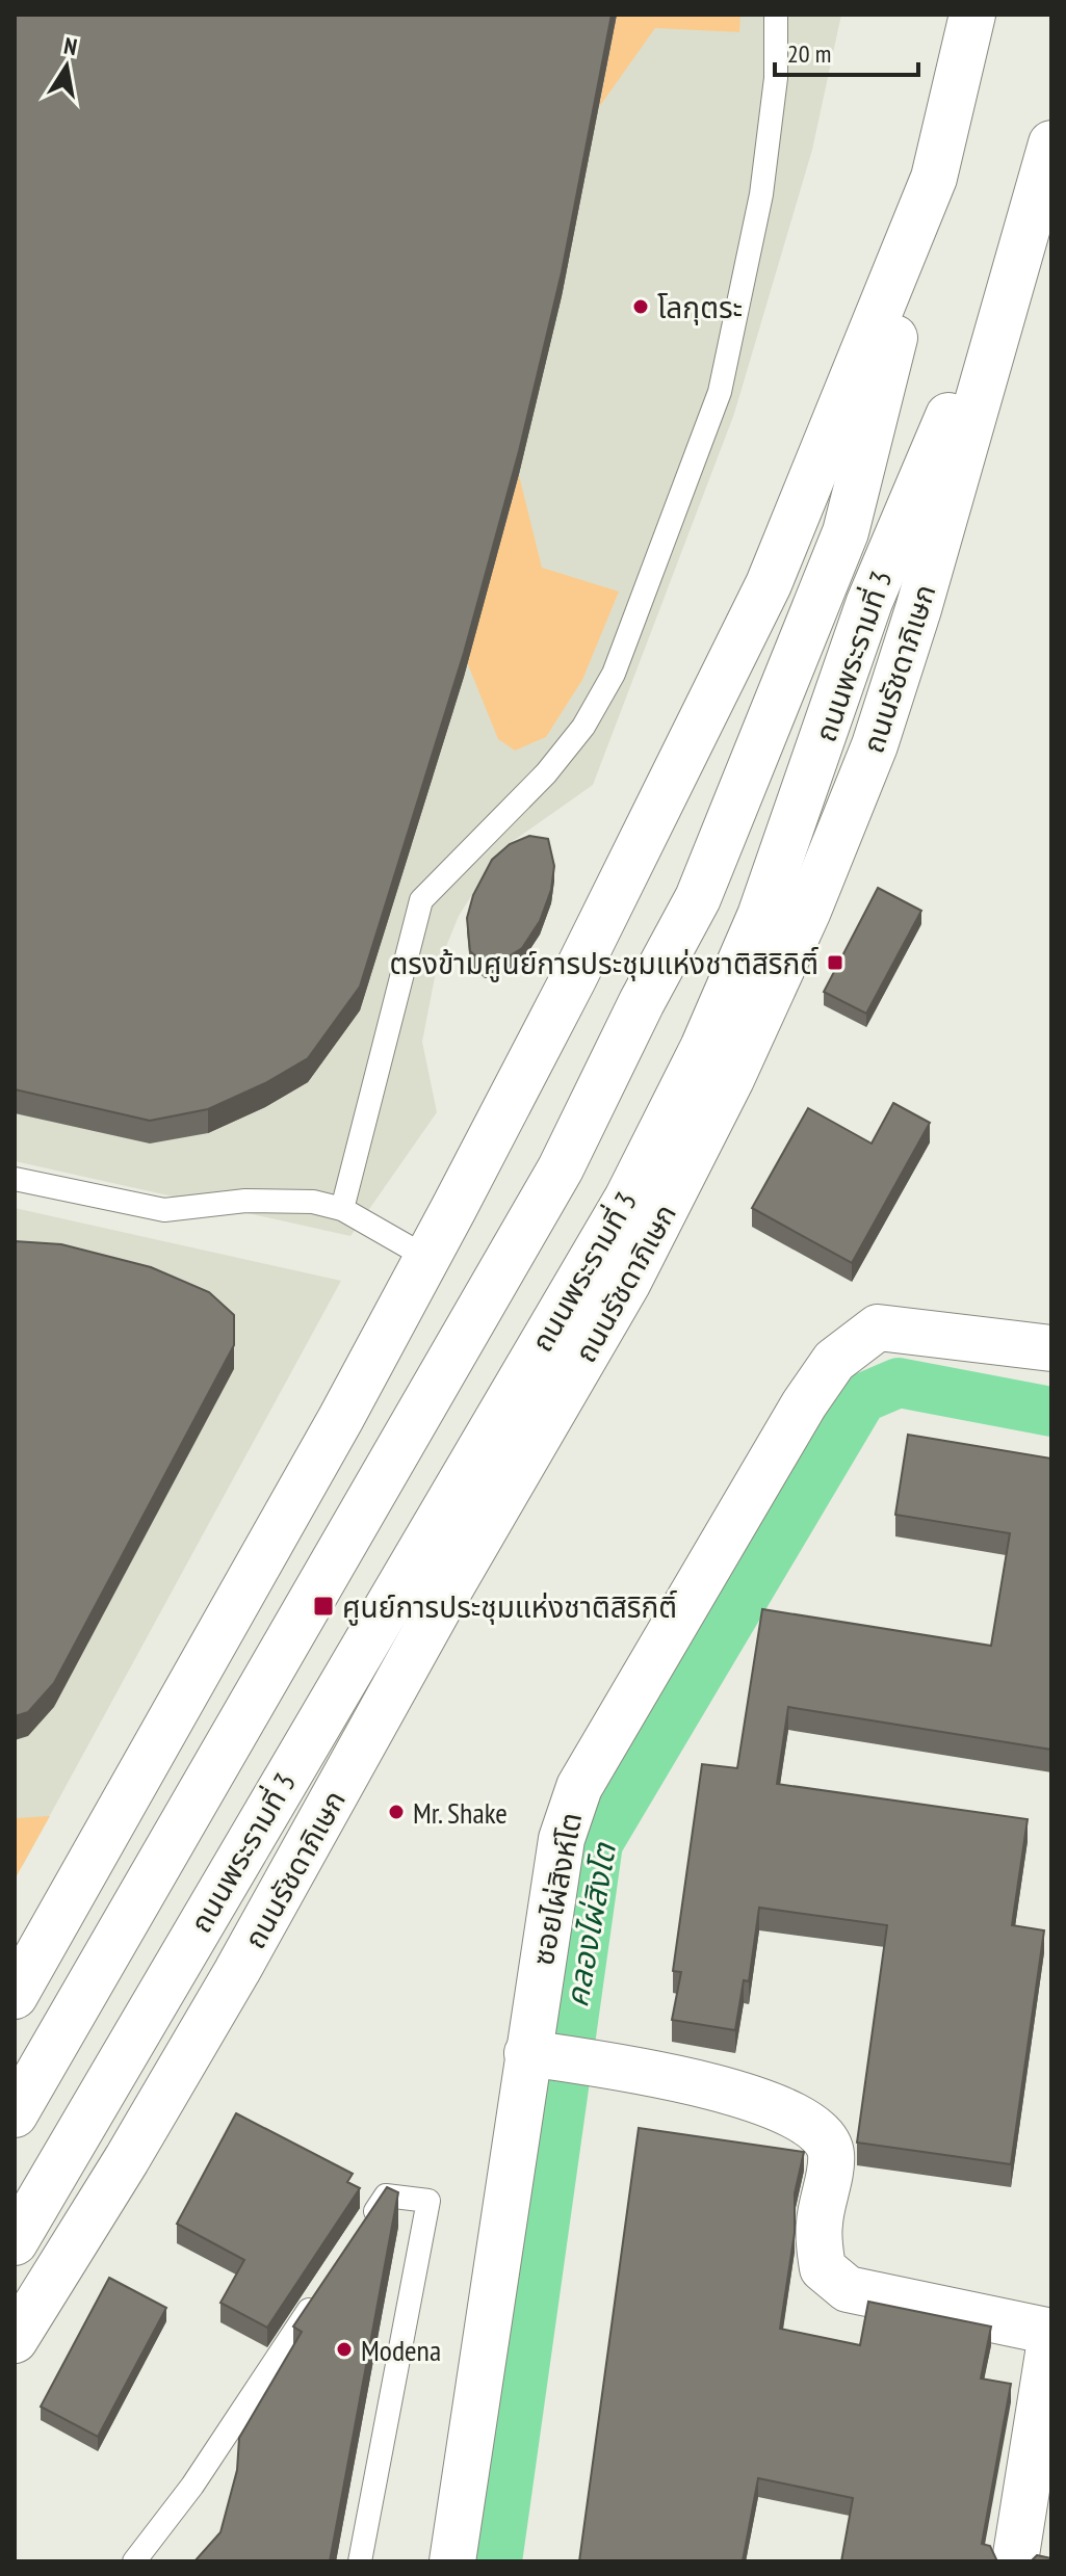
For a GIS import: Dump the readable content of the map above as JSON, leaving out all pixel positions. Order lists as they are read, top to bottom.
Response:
{
  "streets": {
    "main road": ["ถนนพระรามที่ 3", "ถนนรัชดาภิเษก", "ซอยไผ่สิงห์โต"]
  },
  "crossings": [
    ["ถนนพระรามที่ 3", "ถนนรัชดาภิเษก"]
  ],
  "water": ["คลองไผ่สิงโต"],
  "places": {
    "other": ["โลกุตระ", "Mr. Shake", "Modena"],
    "transit": ["ตรงข้ามศูนย์การประชุมแห่งชาติสิริกิติ์", "ศูนย์การประชุมแห่งชาติสิริกิติ์"]
  },
  "scale_bar": "20 m",
  "north": "top"
}
